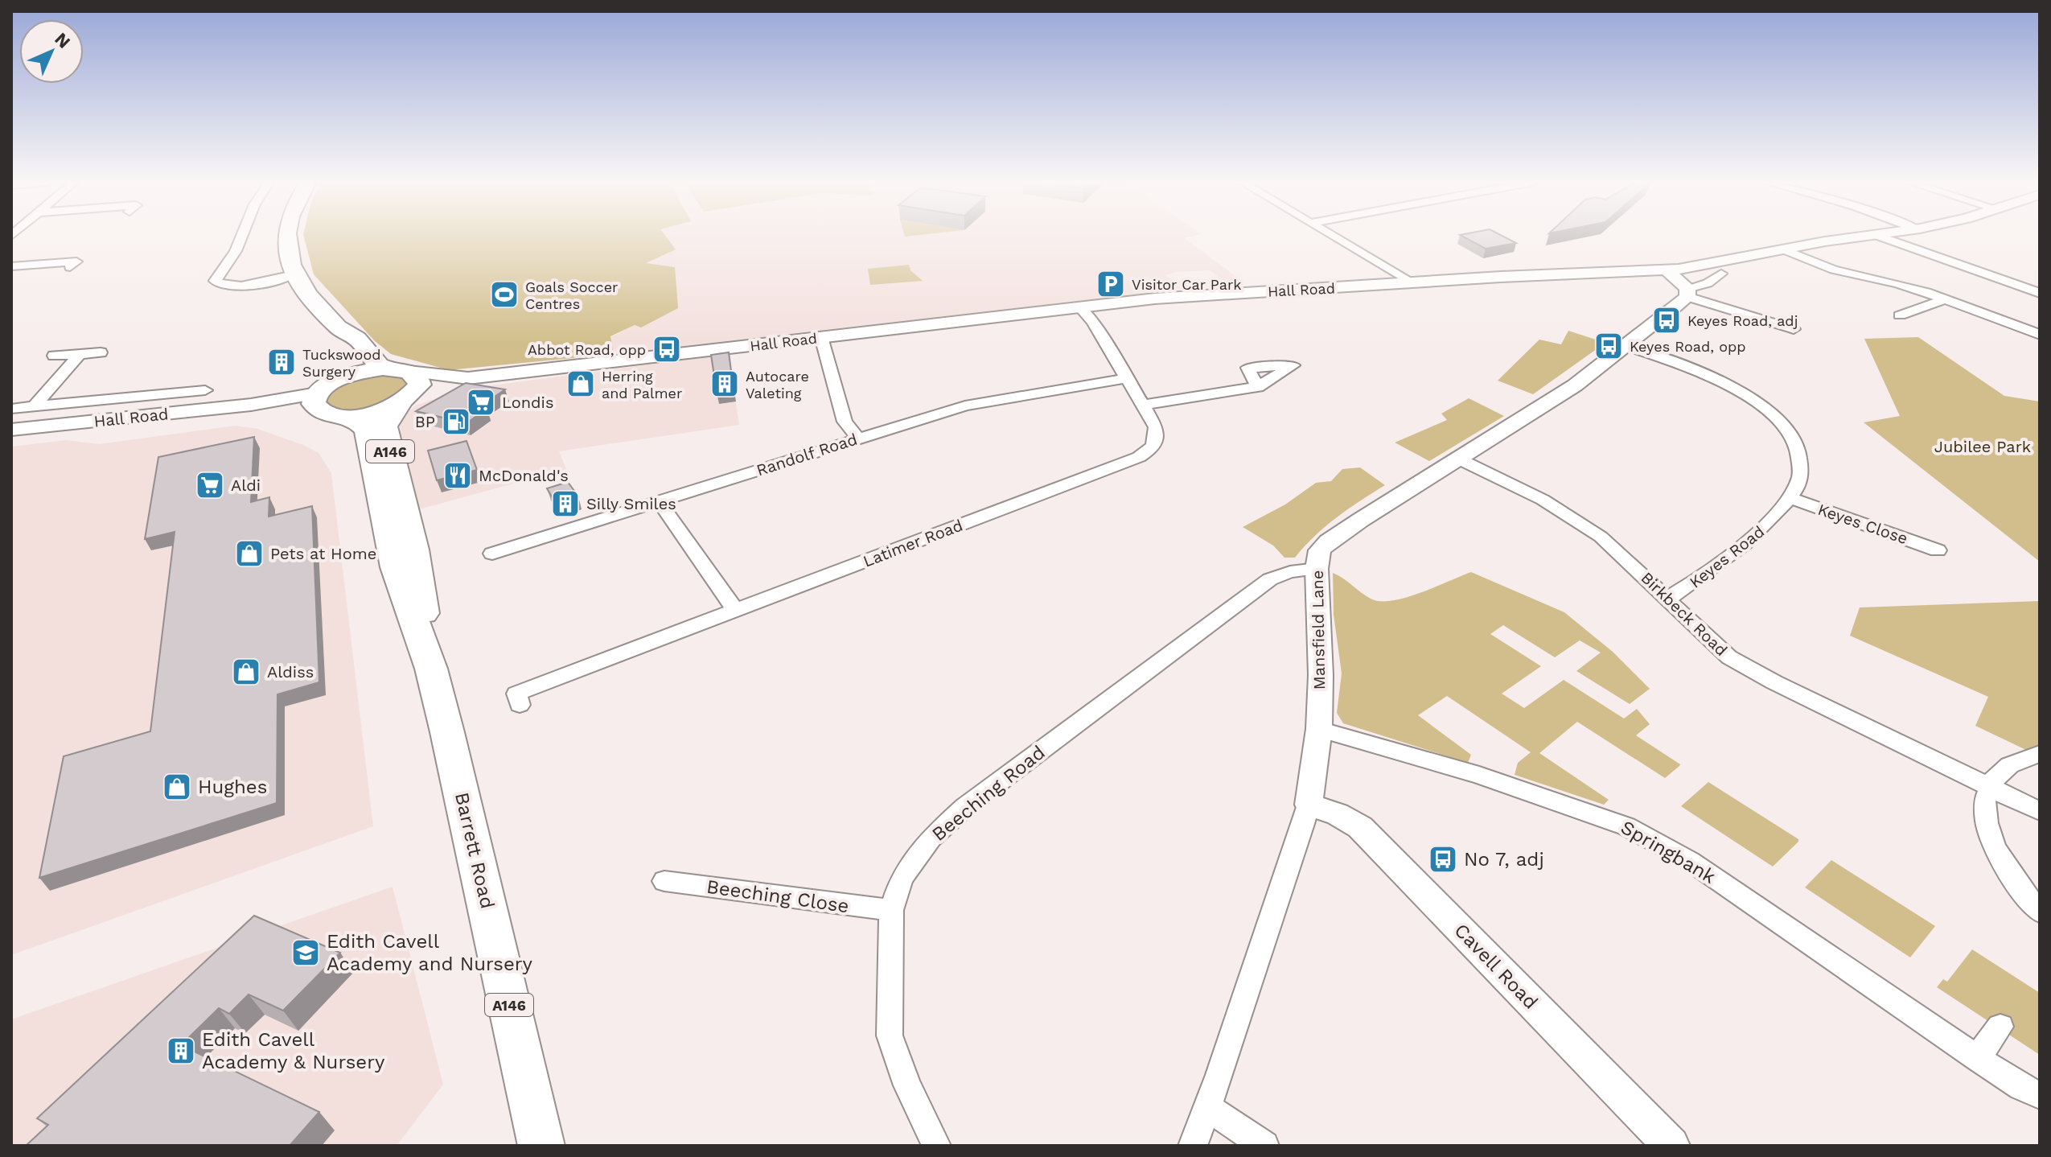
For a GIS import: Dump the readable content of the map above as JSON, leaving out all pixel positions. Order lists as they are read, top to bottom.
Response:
{
  "streets": {
    "highway": ["Hall Road", "A146", "Barrett Road"],
    "street": [
      "Randolf Road",
      "Keyes Close",
      "Latimer Road",
      "Keyes Road",
      "Birkbeck Road",
      "Mansfield Lane",
      "Beeching Road",
      "Springbank",
      "Beeching Close",
      "Cavell Road"
    ]
  },
  "crossings": [
    ["Hall Road", "Latimer Road"],
    ["Hall Road", "Barrett Road"],
    ["Randolf Road", "Latimer Road"],
    ["Keyes Close", "Keyes Road"],
    ["Keyes Road", "Birkbeck Road"],
    ["Keyes Road", "Mansfield Lane"],
    ["Birkbeck Road", "Mansfield Lane"],
    ["Mansfield Lane", "Beeching Road"],
    ["Mansfield Lane", "Springbank"],
    ["Mansfield Lane", "Cavell Road"],
    ["Beeching Road", "Beeching Close"]
  ],
  "parks": ["Jubilee Park"],
  "places": {
    "parking": ["Visitor Car Park"],
    "sports": ["Goals Soccer Centres"],
    "bus stop": [
      "Keyes Road, adj",
      "Keyes Road, opp",
      "Abbot Road, opp",
      "No 7, adj"
    ],
    "building": [
      "Tuckswood Surgery",
      "Autocare Valeting",
      "Silly Smiles",
      "Edith Cavell Academy & Nursery"
    ],
    "shop": [
      "Herring and Palmer",
      "Pets at Home",
      "Aldiss",
      "Hughes"
    ],
    "supermarket": ["Londis", "Aldi"],
    "fuel station": ["BP"],
    "restaurant": ["McDonald's"],
    "school or university": ["Edith Cavell Academy and Nursery"]
  },
  "north": "top right"
}
